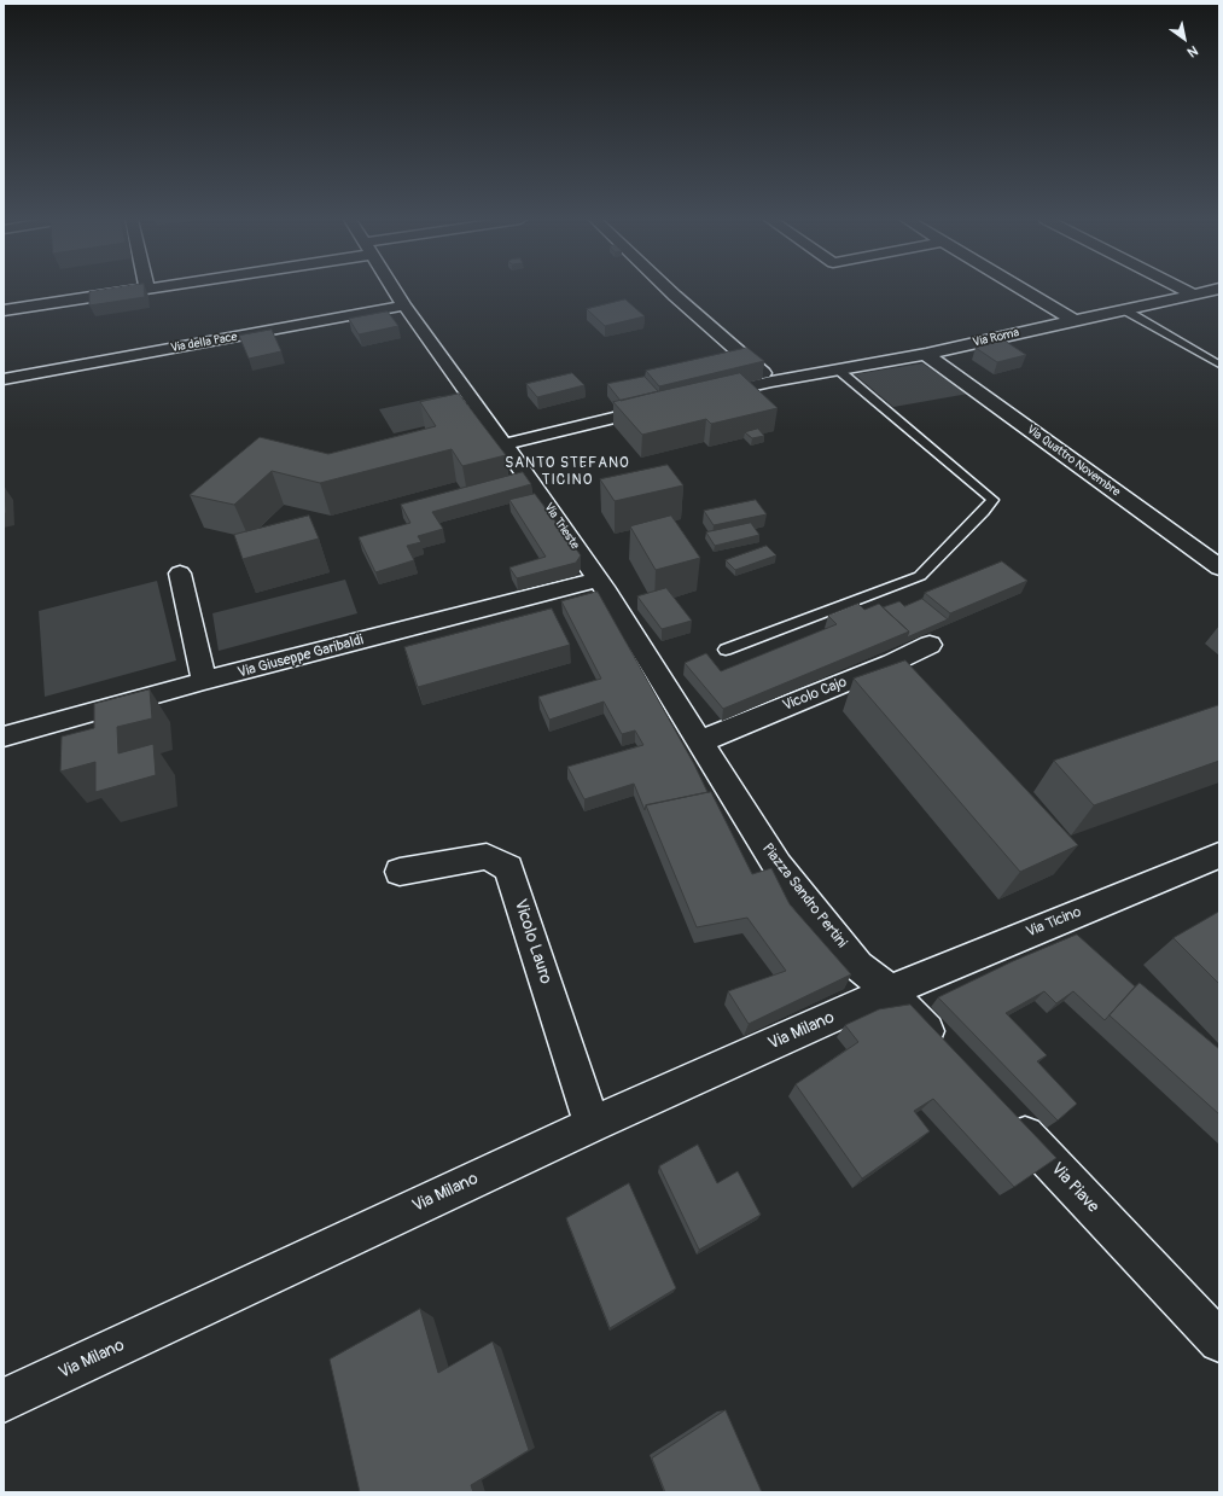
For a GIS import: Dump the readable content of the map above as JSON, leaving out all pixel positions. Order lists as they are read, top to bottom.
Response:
{
  "streets": {
    "street": [
      "Via Roma",
      "Via della Pace",
      "Via Quattro Novembre",
      "Via Trieste",
      "Via Giuseppe Garibaldi",
      "Vicolo Cajo",
      "Piazza Sandro Pertini",
      "Via Ticino",
      "Vicolo Lauro",
      "Via Milano",
      "Via Piave"
    ]
  },
  "crossings": [
    ["Via Roma", "Via Quattro Novembre"],
    ["Via della Pace", "Via Trieste"],
    ["Via Trieste", "Via Giuseppe Garibaldi"],
    ["Via Trieste", "Vicolo Cajo"],
    ["Via Trieste", "Piazza Sandro Pertini"],
    ["Vicolo Cajo", "Piazza Sandro Pertini"],
    ["Piazza Sandro Pertini", "Via Ticino"],
    ["Piazza Sandro Pertini", "Via Milano"],
    ["Via Ticino", "Via Milano"],
    ["Vicolo Lauro", "Via Milano"]
  ],
  "districts": ["SANTO STEFANO TICINO"],
  "north": "bottom right"
}
